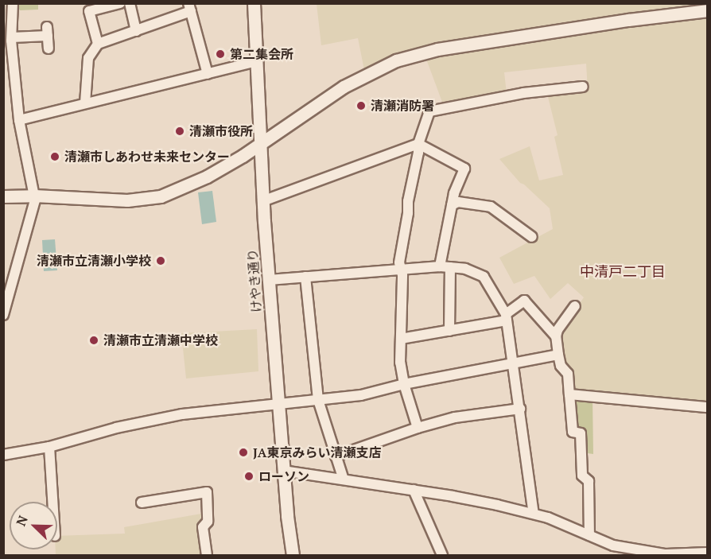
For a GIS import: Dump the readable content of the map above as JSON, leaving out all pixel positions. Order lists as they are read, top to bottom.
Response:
{
  "streets": {
    "street": ["けやき通り"]
  },
  "districts": ["中清戸二丁目"],
  "places": [
    "第二集会所",
    "清瀬消防署",
    "清瀬市役所",
    "清瀬市しあわせ未来センター",
    "清瀬市立清瀬小学校",
    "清瀬市立清瀬中学校",
    "JA東京みらい清瀬支店",
    "ローソン"
  ],
  "north": "top left"
}
